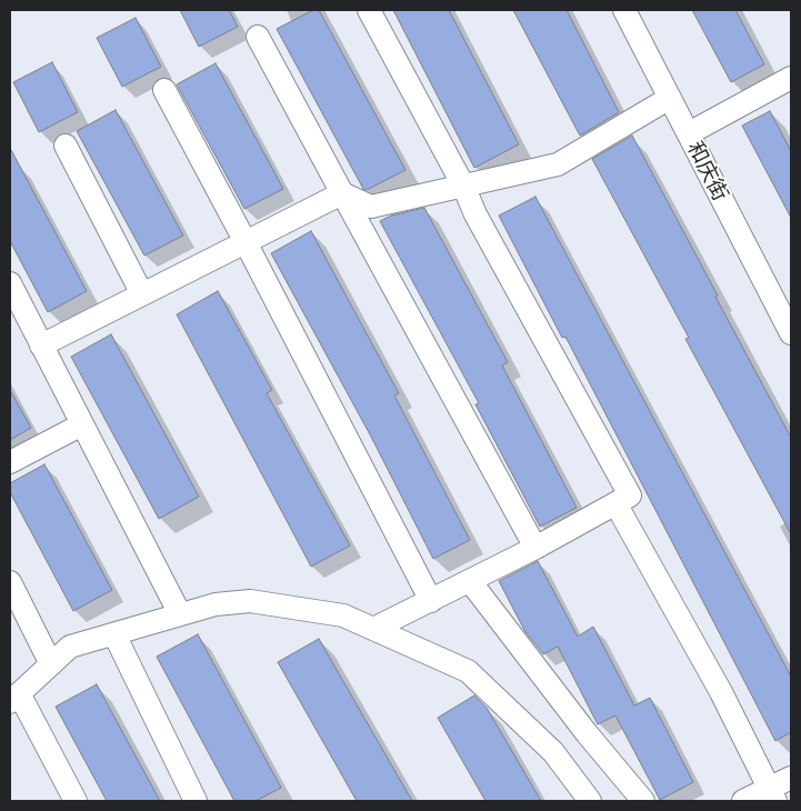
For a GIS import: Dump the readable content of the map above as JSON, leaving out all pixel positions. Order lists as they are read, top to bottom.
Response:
{
  "streets": {
    "street": ["和庆街"]
  }
}
